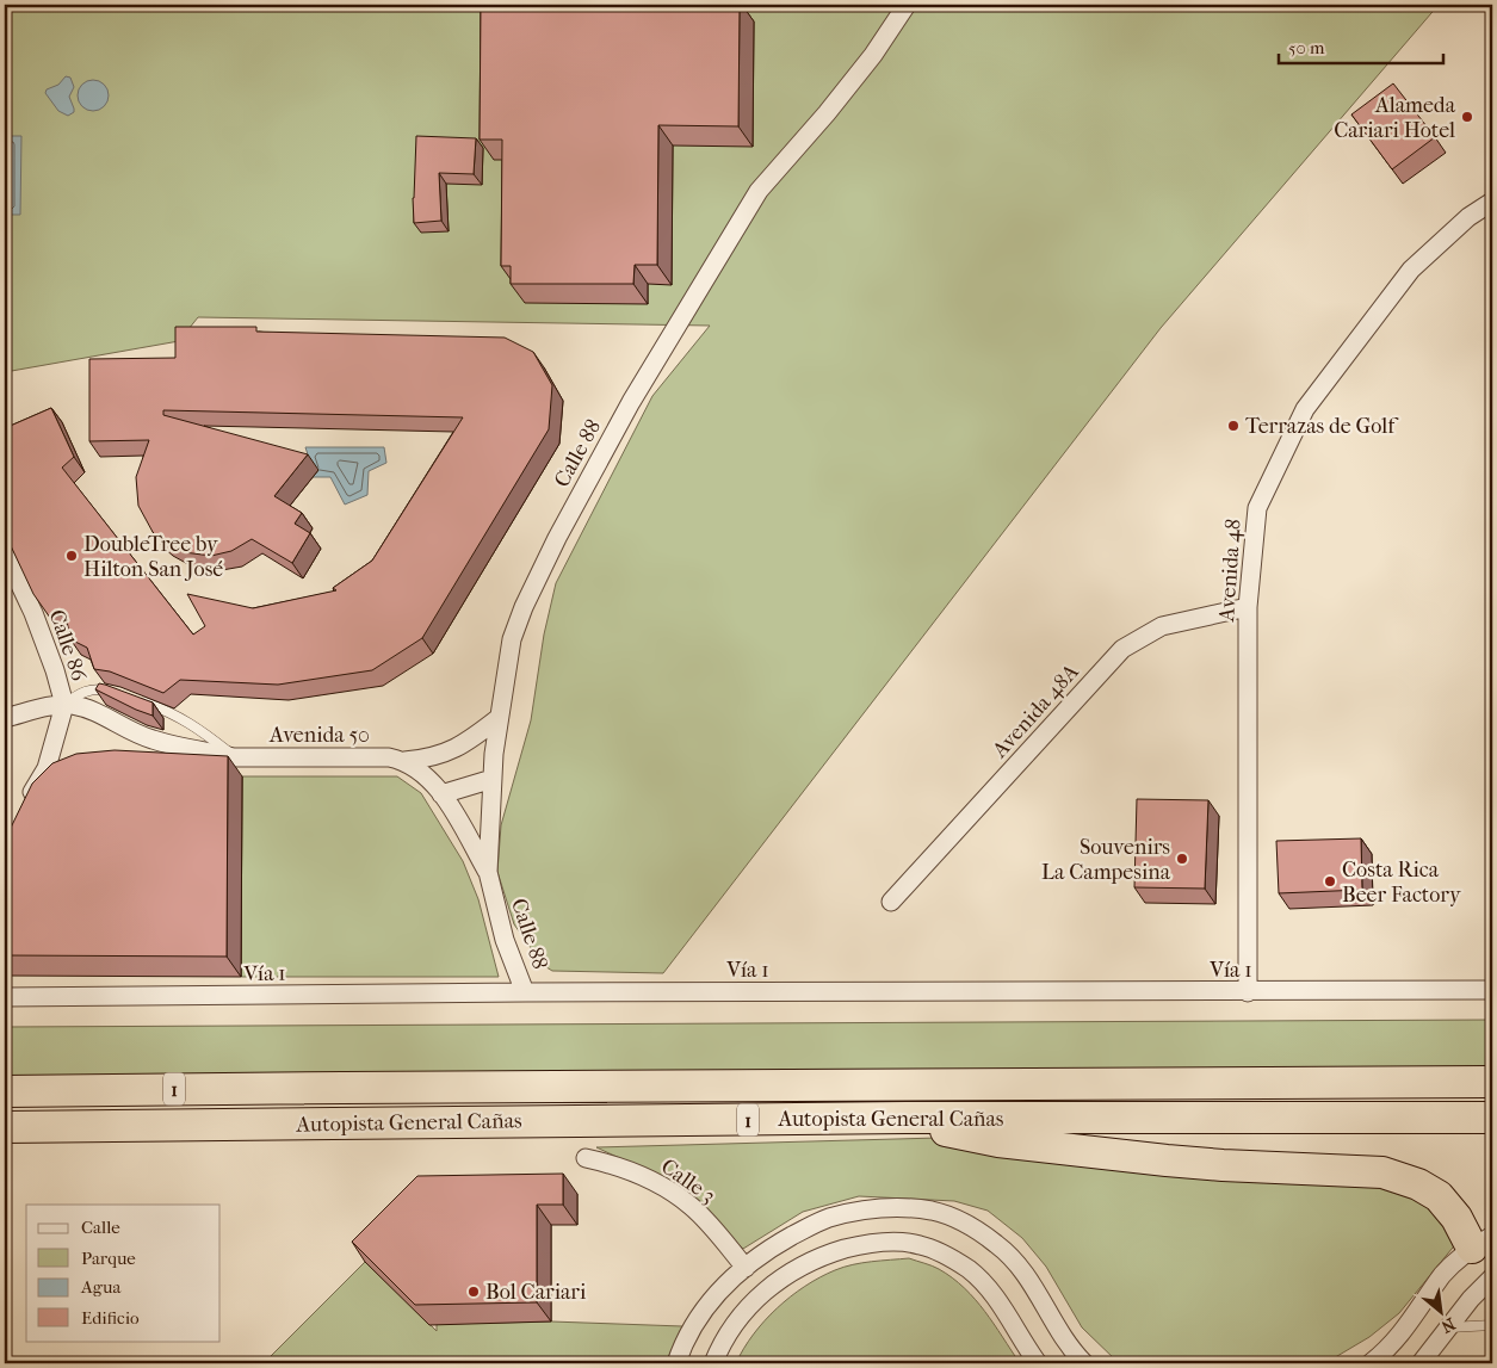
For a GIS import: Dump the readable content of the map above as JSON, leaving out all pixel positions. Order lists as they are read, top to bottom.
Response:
{
  "streets": {
    "highway": ["1", "Autopista General Cañas"],
    "street": [
      "Calle 88",
      "Avenida 48",
      "Calle 86",
      "Avenida 48A",
      "Avenida 50",
      "Vía 1",
      "Calle 3"
    ]
  },
  "crossings": [
    ["Calle 88", "Avenida 50"],
    ["Calle 88", "Vía 1"],
    ["Avenida 48", "Avenida 48A"],
    ["Avenida 48", "Vía 1"],
    ["Calle 86", "Avenida 50"]
  ],
  "places": [
    "Alameda Cariari Hotel",
    "Terrazas de Golf",
    "DoubleTree by Hilton San José",
    "Souvenirs La Campesina",
    "Costa Rica Beer Factory",
    "Bol Cariari"
  ],
  "legend": [
    "Calle",
    "Parque",
    "Agua",
    "Edificio"
  ],
  "scale_bar": "50 m",
  "north": "bottom right"
}
